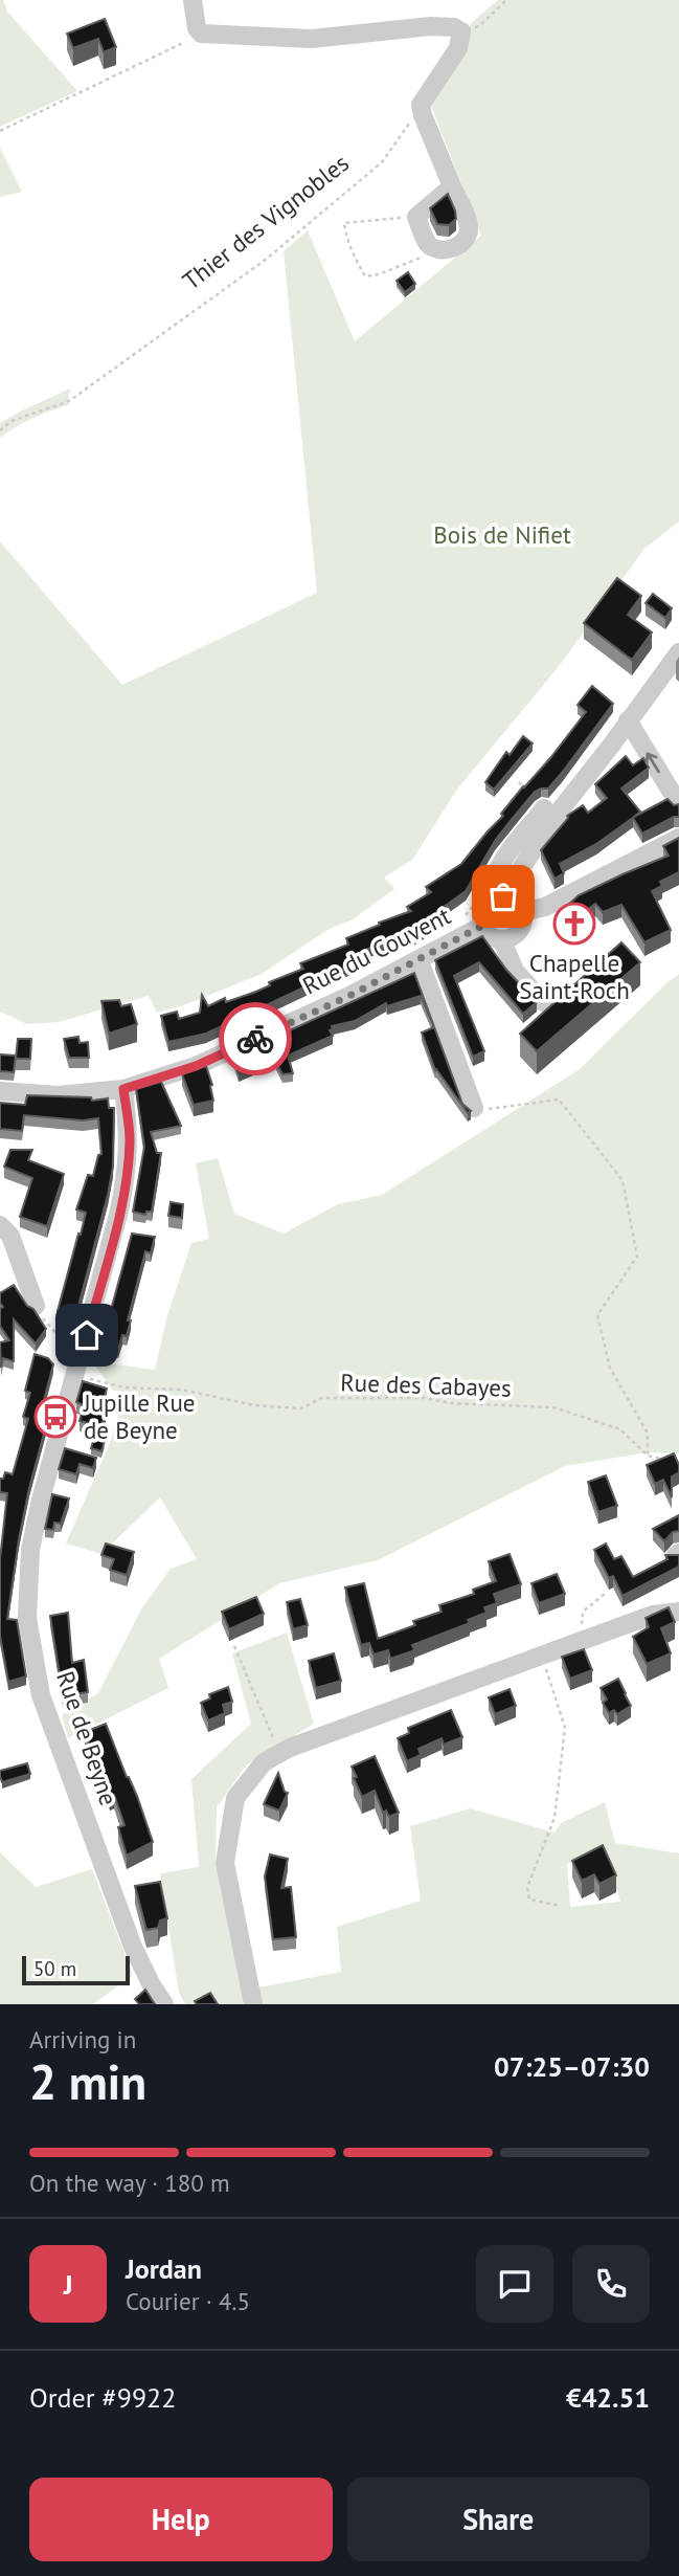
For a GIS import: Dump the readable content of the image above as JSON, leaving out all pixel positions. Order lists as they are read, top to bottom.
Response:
{
  "streets": {
    "street": ["Rue du Couvent", "Rue de Beyne"],
    "path": ["Thier des Vignobles", "Rue des Cabayes"]
  },
  "crossings": [
    ["Rue du Couvent", "Rue de Beyne"],
    ["Rue des Cabayes", "Rue de Beyne"]
  ],
  "parks": ["Bois de Nifiet"],
  "places": {
    "church": ["Chapelle Saint-Roch"],
    "bus stop": ["Jupille Rue de Beyne"]
  },
  "scale_bar": "50 m",
  "page": {
    "scale": "50 m",
    "heading": ["2 min", "Arriving in", "07:25–07:30"],
    "panel": [
      "Jordan",
      "Courier · 4.5",
      "Order #9922",
      "€42.51"
    ],
    "bar": "On the way · 180 m",
    "round": "J",
    "buttons": ["Help", "Share"]
  }
}
